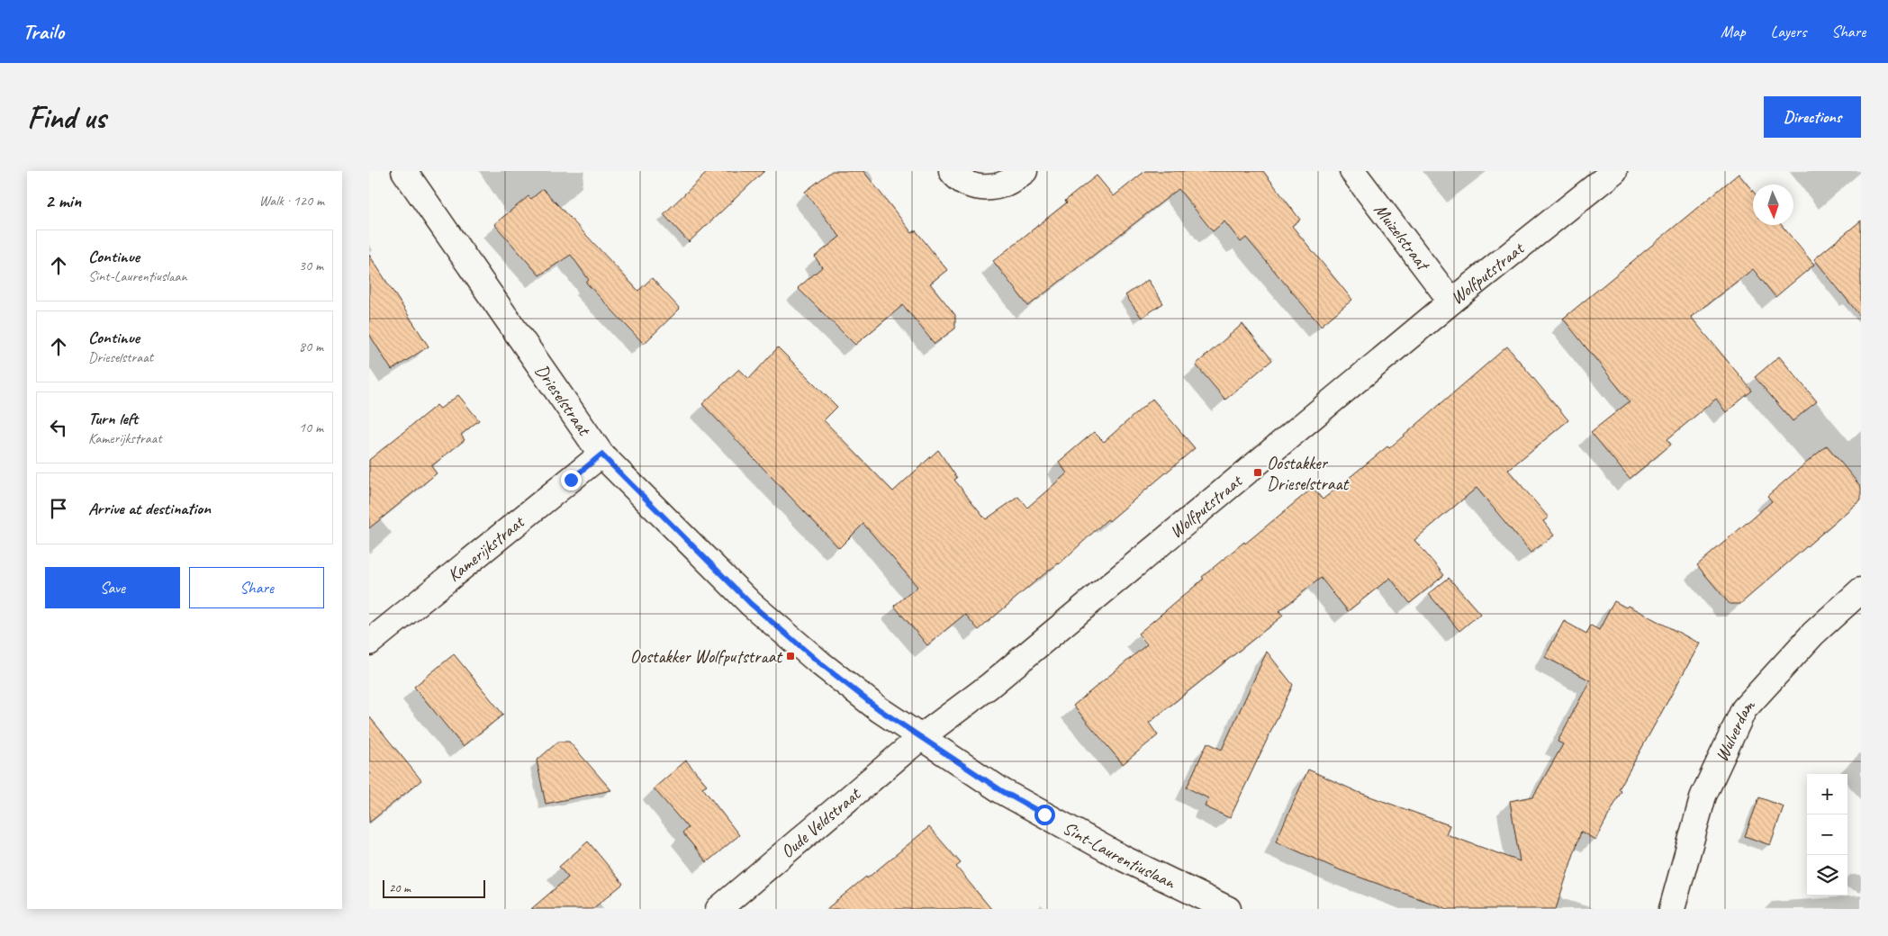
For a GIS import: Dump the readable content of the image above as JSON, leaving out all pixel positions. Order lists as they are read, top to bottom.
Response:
{
  "streets": {
    "street": [
      "Muizelstraat",
      "Wolfputstraat",
      "Drieselstraat",
      "Kamerijkstraat",
      "Wulverdam",
      "Oude Veldstraat",
      "Sint-Laurentiuslaan"
    ]
  },
  "crossings": [
    ["Muizelstraat", "Wolfputstraat"],
    ["Wolfputstraat", "Drieselstraat"],
    ["Wolfputstraat", "Oude Veldstraat"],
    ["Wolfputstraat", "Sint-Laurentiuslaan"],
    ["Drieselstraat", "Kamerijkstraat"],
    ["Drieselstraat", "Oude Veldstraat"],
    ["Drieselstraat", "Sint-Laurentiuslaan"],
    ["Oude Veldstraat", "Sint-Laurentiuslaan"]
  ],
  "places": {
    "transit": ["Oostakker Drieselstraat", "Oostakker Wolfputstraat"]
  },
  "scale_bar": "20 m",
  "north": "bottom",
  "page": {
    "header": "Trailo",
    "nav": ["Map", "Layers", "Share"],
    "buttons": [
      "Directions",
      ["Save", "Share"]
    ],
    "title": "Find us",
    "heading": ["2 min", "Walk · 120 m"],
    "list": [
      ["Continue", "Sint-Laurentiuslaan", "30 m"],
      ["Continue", "Drieselstraat", "80 m"],
      ["Turn left", "Kamerijkstraat", "10 m"],
      "Arrive at destination"
    ],
    "map_buttons": ["+", "−"],
    "scale": "20 m"
  }
}
